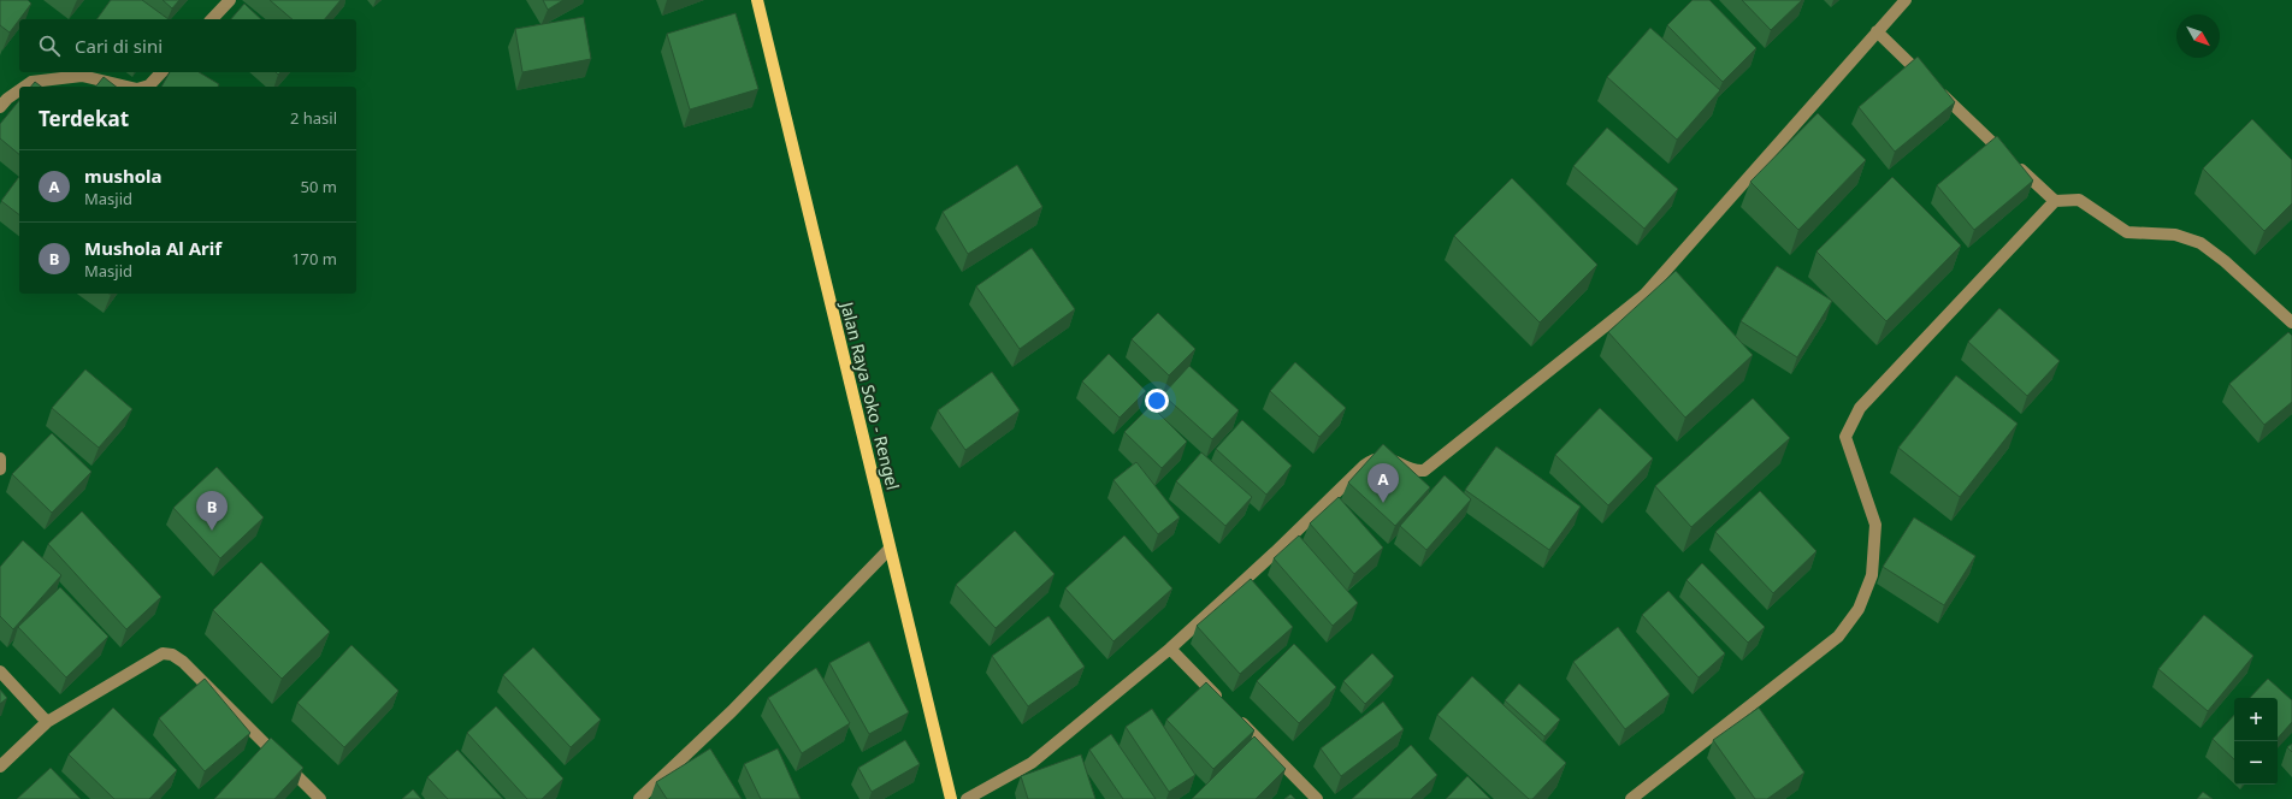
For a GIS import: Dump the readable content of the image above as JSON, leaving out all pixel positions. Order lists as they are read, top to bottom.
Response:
{
  "streets": {
    "main road": ["Jalan Raya Soko - Rengel"]
  },
  "north": "bottom right",
  "page": {
    "search": "Cari di sini",
    "heading": ["Terdekat", "2 hasil"],
    "list": [
      {
        "mark": "A",
        "name": "mushola",
        "note": "Masjid",
        "value": "50 m"
      },
      {
        "mark": "B",
        "name": "Mushola Al Arif",
        "note": "Masjid",
        "value": "170 m"
      }
    ],
    "pins": ["A", "B"],
    "map_buttons": ["+", "−"]
  }
}
